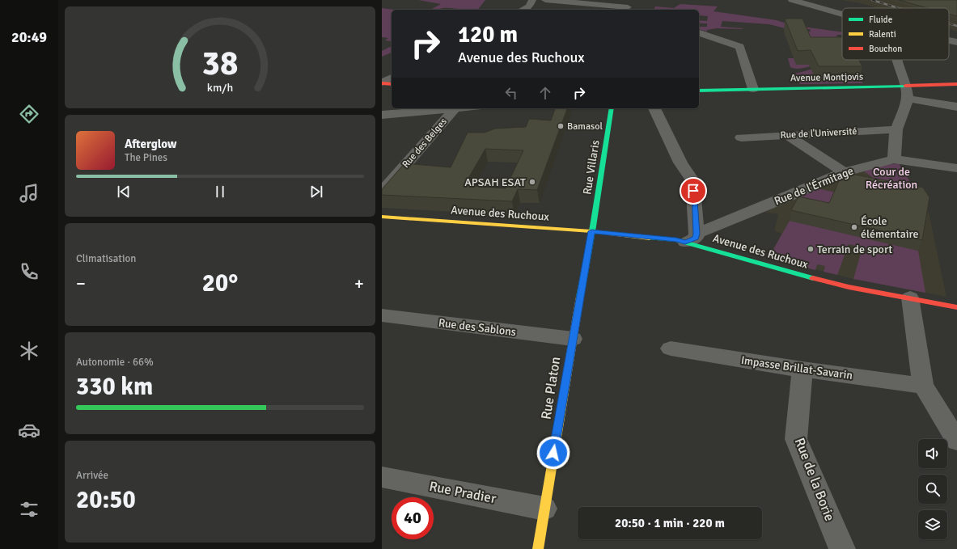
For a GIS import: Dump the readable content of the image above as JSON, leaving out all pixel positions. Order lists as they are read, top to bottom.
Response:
{
  "streets": {
    "street": [
      "Avenue Montjovis",
      "Rue de l'Université",
      "Rue des Belges",
      "Rue Villaris",
      "Rue de l'Érmitage",
      "Avenue des Ruchoux",
      "Rue des Sablons",
      "Impasse Brillat-Savarin",
      "Rue Platon",
      "Rue de la Borie",
      "Rue Pradier"
    ]
  },
  "crossings": [
    ["Rue Villaris", "Avenue des Ruchoux"],
    ["Rue Villaris", "Rue Platon"],
    ["Rue de l'Érmitage", "Avenue des Ruchoux"],
    ["Avenue des Ruchoux", "Rue Platon"],
    ["Rue des Sablons", "Rue Platon"],
    ["Impasse Brillat-Savarin", "Rue de la Borie"],
    ["Rue Platon", "Rue Pradier"]
  ],
  "parks": ["Cour de Récréation"],
  "places": [
    "Bamasol",
    "APSAH ESAT",
    "École élémentaire",
    "Terrain de sport"
  ],
  "legend": ["Fluide", "Ralenti", "Bouchon"],
  "page": {
    "tabs": "20:49",
    "turn": ["120 m", "Avenue des Ruchoux"],
    "song": ["Afterglow", "The Pines"],
    "tile": [
      "Climatisation",
      ["Autonomie · 66%", "330 km"],
      ["Arrivée", "20:50"]
    ],
    "heat": ["−", "20°", "+"],
    "limit": "40",
    "trip": "20:50 · 1 min · 220 m",
    "gauge": ["38", "km/h"]
  }
}
